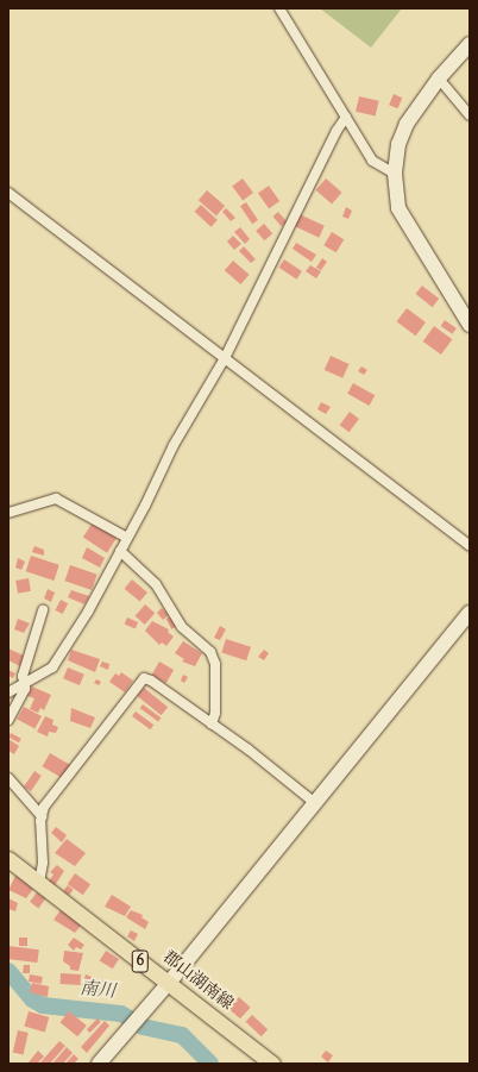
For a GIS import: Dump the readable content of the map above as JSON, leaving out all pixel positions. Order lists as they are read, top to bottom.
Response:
{
  "streets": {
    "main road": ["6", "郡山湖南線"]
  },
  "water": ["南川"]
}
